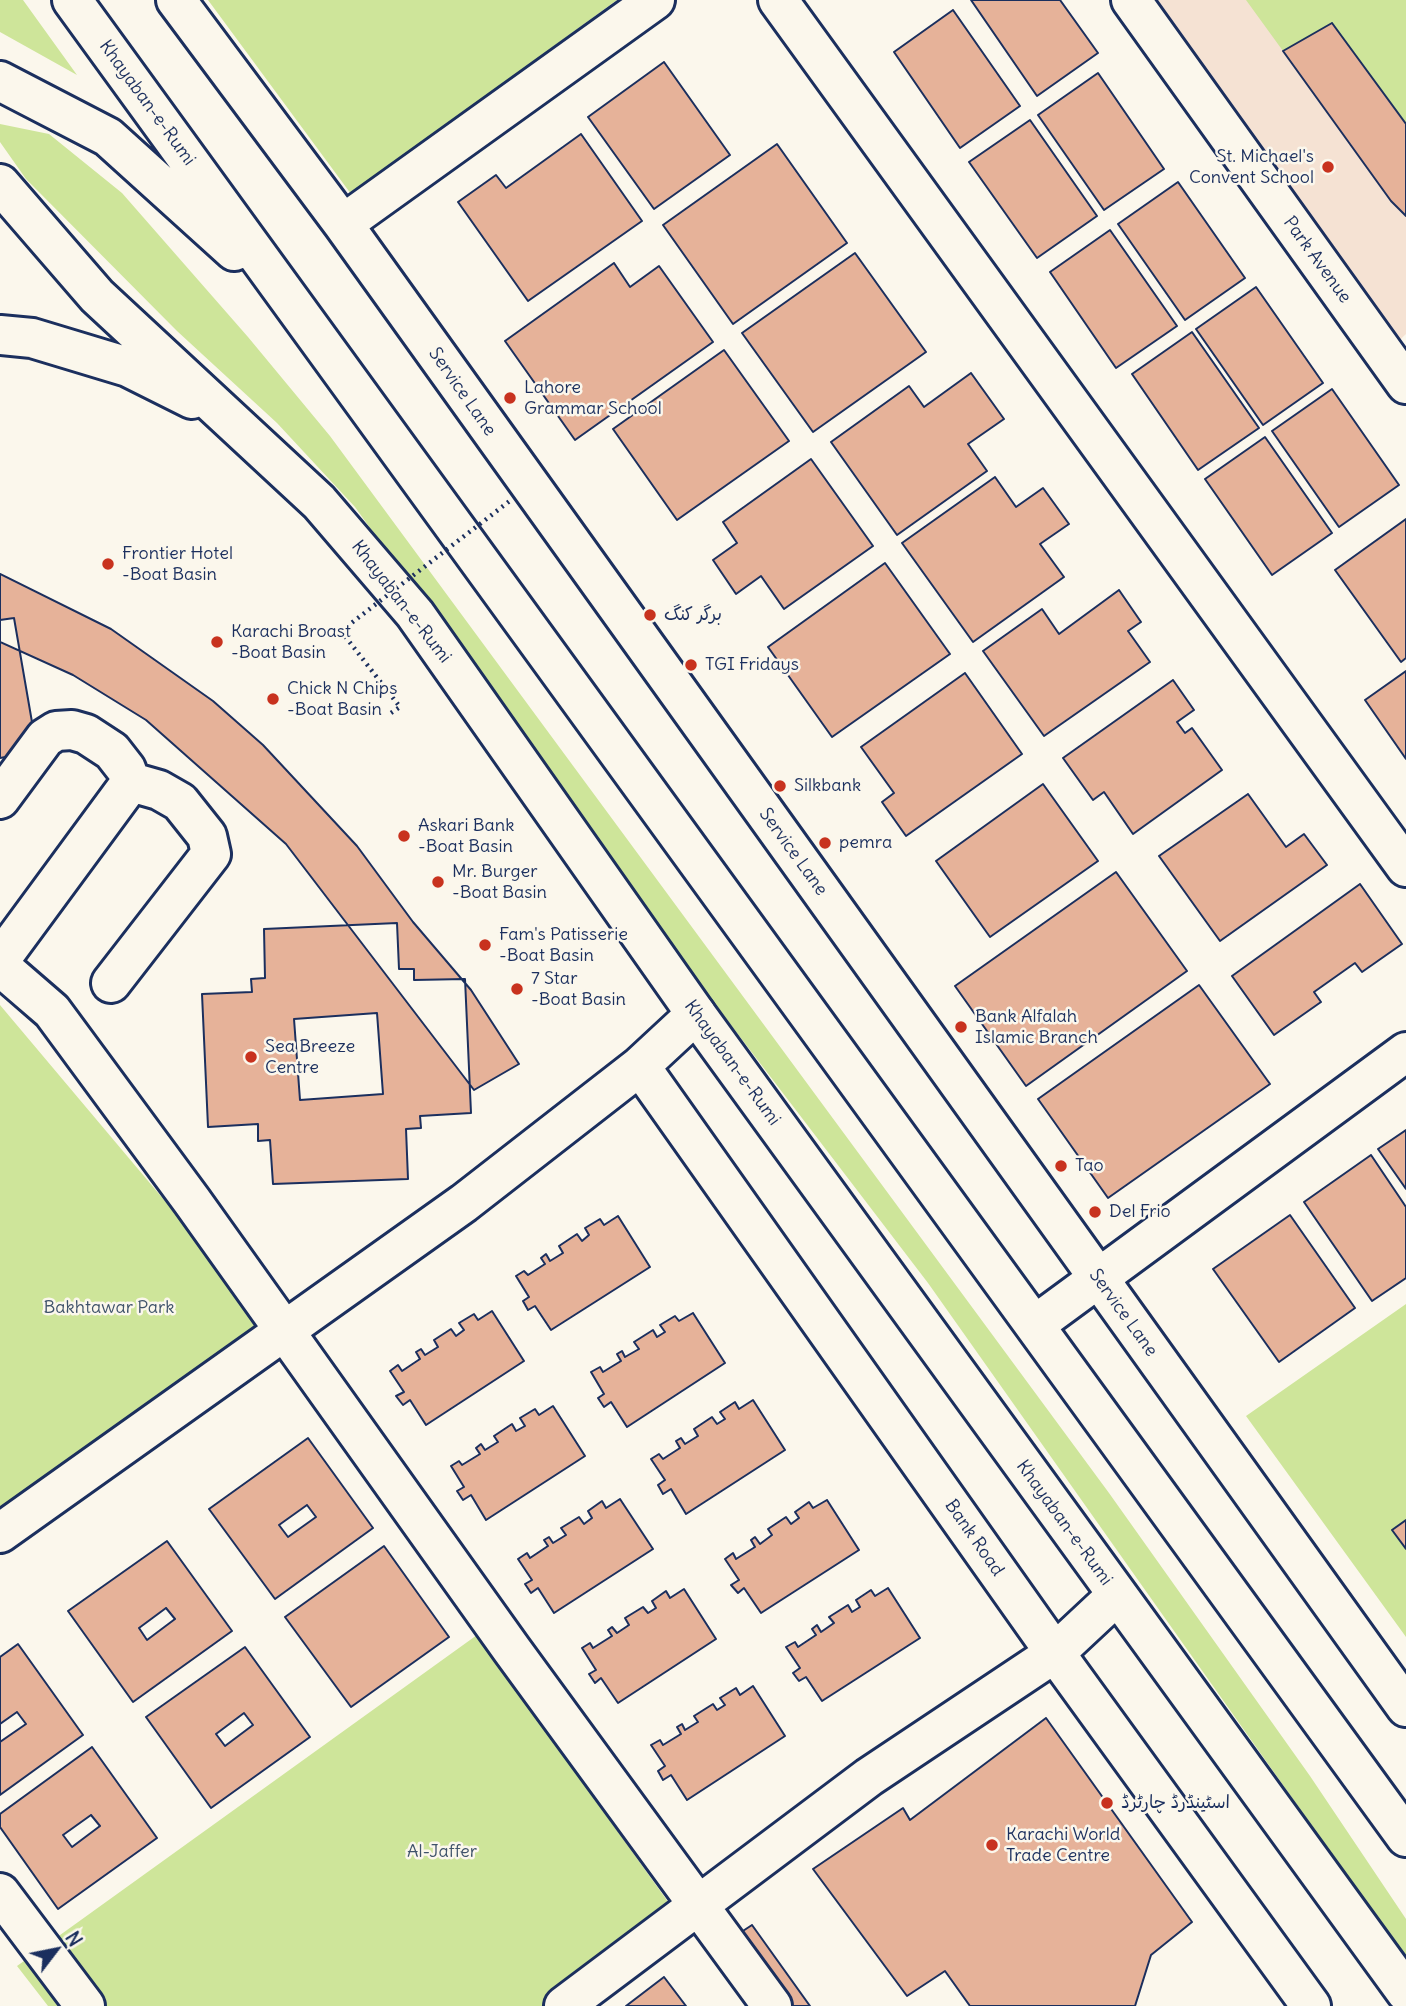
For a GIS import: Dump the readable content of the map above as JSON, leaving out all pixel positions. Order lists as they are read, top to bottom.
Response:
{
  "streets": {
    "street": [
      "Khayaban-e-Rumi",
      "Park Avenue",
      "Service Lane",
      "Bank Road"
    ]
  },
  "parks": ["Bakhtawar Park", "Al-Jaffer"],
  "places": [
    "St. Michael's Convent School",
    "Lahore Grammar School",
    "Frontier Hotel -Boat Basin",
    "برگر کنگ",
    "Karachi Broast -Boat Basin",
    "TGI Fridays",
    "Chick N Chips -Boat Basin",
    "Silkbank",
    "Askari Bank -Boat Basin",
    "pemra",
    "Mr. Burger -Boat Basin",
    "Fam's Patisserie -Boat Basin",
    "7 Star -Boat Basin",
    "Bank Alfalah Islamic Branch",
    "Sea Breeze Centre",
    "Tao",
    "Del Frio",
    "اسٹینڈرڈ چارٹرڈ",
    "Karachi World Trade Centre"
  ],
  "north": "top right"
}
